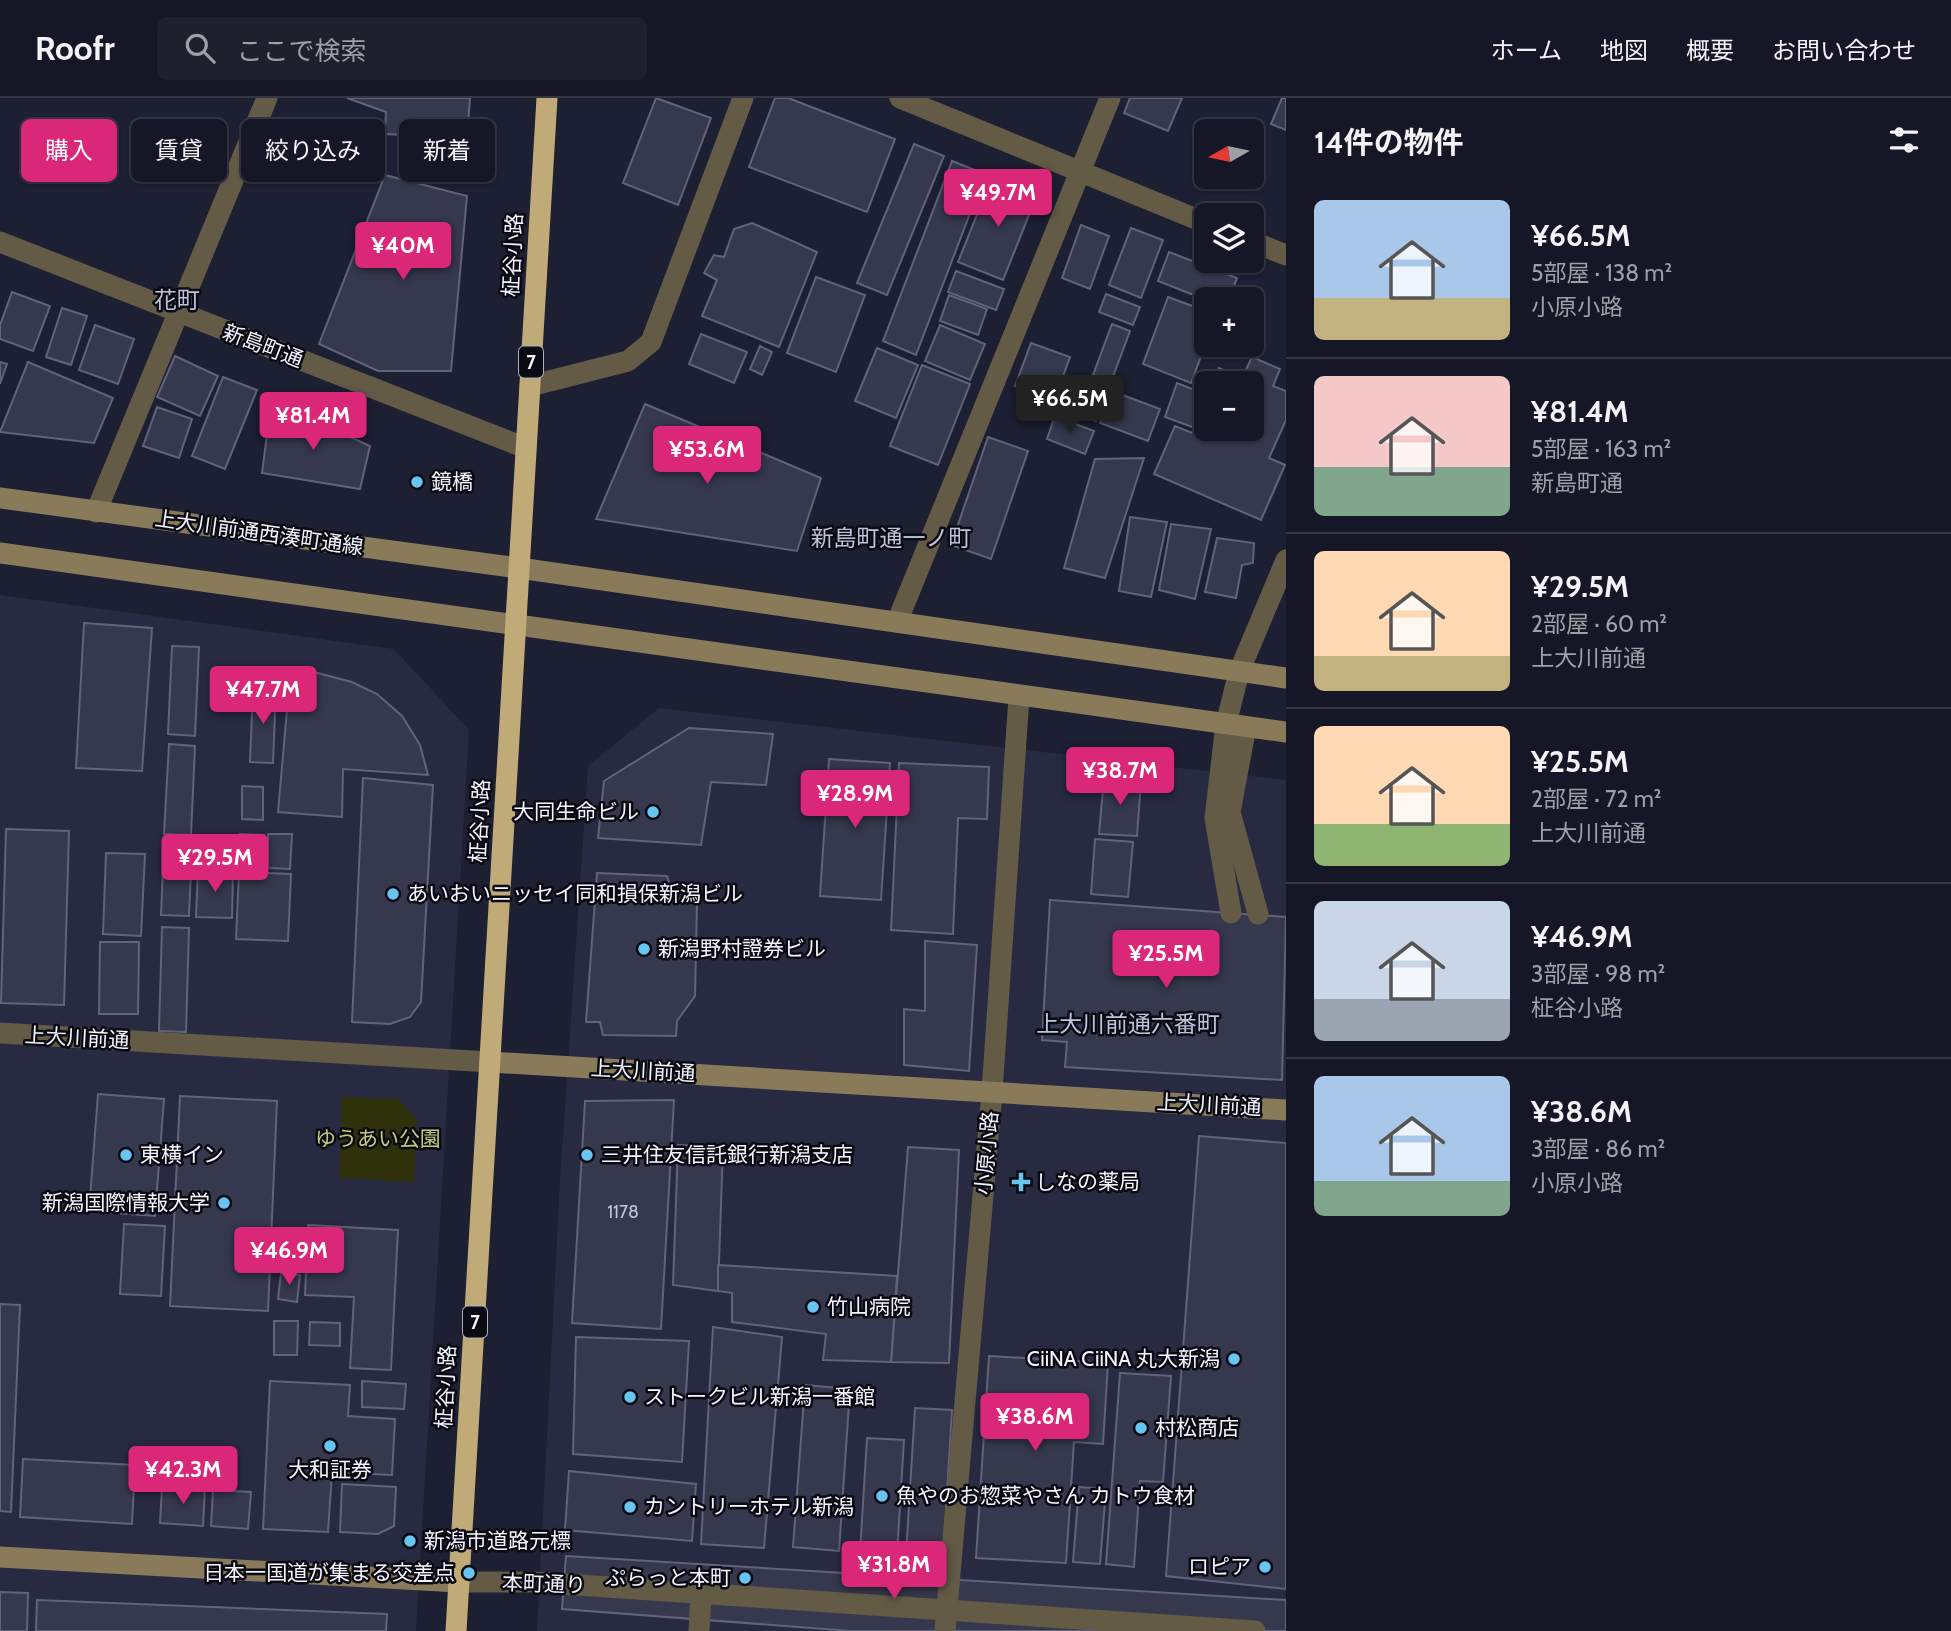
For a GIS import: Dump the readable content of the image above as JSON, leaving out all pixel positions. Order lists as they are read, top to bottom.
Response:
{
  "streets": {
    "highway": ["柾谷小路", "7"],
    "street": [
      "新島町通",
      "上大川前通西湊町通線",
      "上大川前通",
      "小原小路",
      "本町通り"
    ]
  },
  "crossings": [
    ["柾谷小路", "新島町通"],
    ["柾谷小路", "上大川前通西湊町通線"],
    ["柾谷小路", "上大川前通"],
    ["柾谷小路", "本町通り"],
    ["上大川前通", "小原小路"],
    ["小原小路", "本町通り"]
  ],
  "districts": ["花町", "新島町通一ノ町", "上大川前通六番町"],
  "parks": ["ゆうあい公園"],
  "places": {
    "other": [
      "鏡橋",
      "大同生命ビル",
      "あいおいニッセイ同和損保新潟ビル",
      "新潟野村證券ビル",
      "東横イン",
      "三井住友信託銀行新潟支店",
      "新潟国際情報大学",
      "竹山病院",
      "CiiNA CiiNA 丸大新潟",
      "ストークビル新潟一番館",
      "村松商店",
      "大和証券",
      "魚やのお惣菜やさん カトウ食材",
      "カントリーホテル新潟",
      "新潟市道路元標",
      "ロピア",
      "日本一国道が集まる交差点",
      "ぷらっと本町"
    ],
    "health": ["しなの薬局"]
  },
  "house_numbers": ["1178"],
  "north": "left",
  "page": {
    "header": "Roofr",
    "search": "ここで検索",
    "nav": [
      "ホーム",
      "地図",
      "概要",
      "お問い合わせ"
    ],
    "heading": "14件の物件",
    "map_buttons": ["+", "−"],
    "chip": [
      "購入",
      "賃貸",
      "絞り込み",
      "新着"
    ],
    "price": [
      "¥49.7M",
      "¥40M",
      "¥66.5M",
      "¥81.4M",
      "¥53.6M",
      "¥47.7M",
      "¥38.7M",
      "¥28.9M",
      "¥29.5M",
      "¥25.5M",
      "¥46.9M",
      "¥38.6M",
      "¥42.3M",
      "¥31.8M"
    ],
    "list": [
      {
        "name": "¥66.5M",
        "note": "5部屋 · 138 m² · 小原小路"
      },
      {
        "name": "¥81.4M",
        "note": "5部屋 · 163 m² · 新島町通"
      },
      {
        "name": "¥29.5M",
        "note": "2部屋 · 60 m² · 上大川前通"
      },
      {
        "name": "¥25.5M",
        "note": "2部屋 · 72 m² · 上大川前通"
      },
      {
        "name": "¥46.9M",
        "note": "3部屋 · 98 m² · 柾谷小路"
      },
      {
        "name": "¥38.6M",
        "note": "3部屋 · 86 m² · 小原小路"
      }
    ]
  }
}
